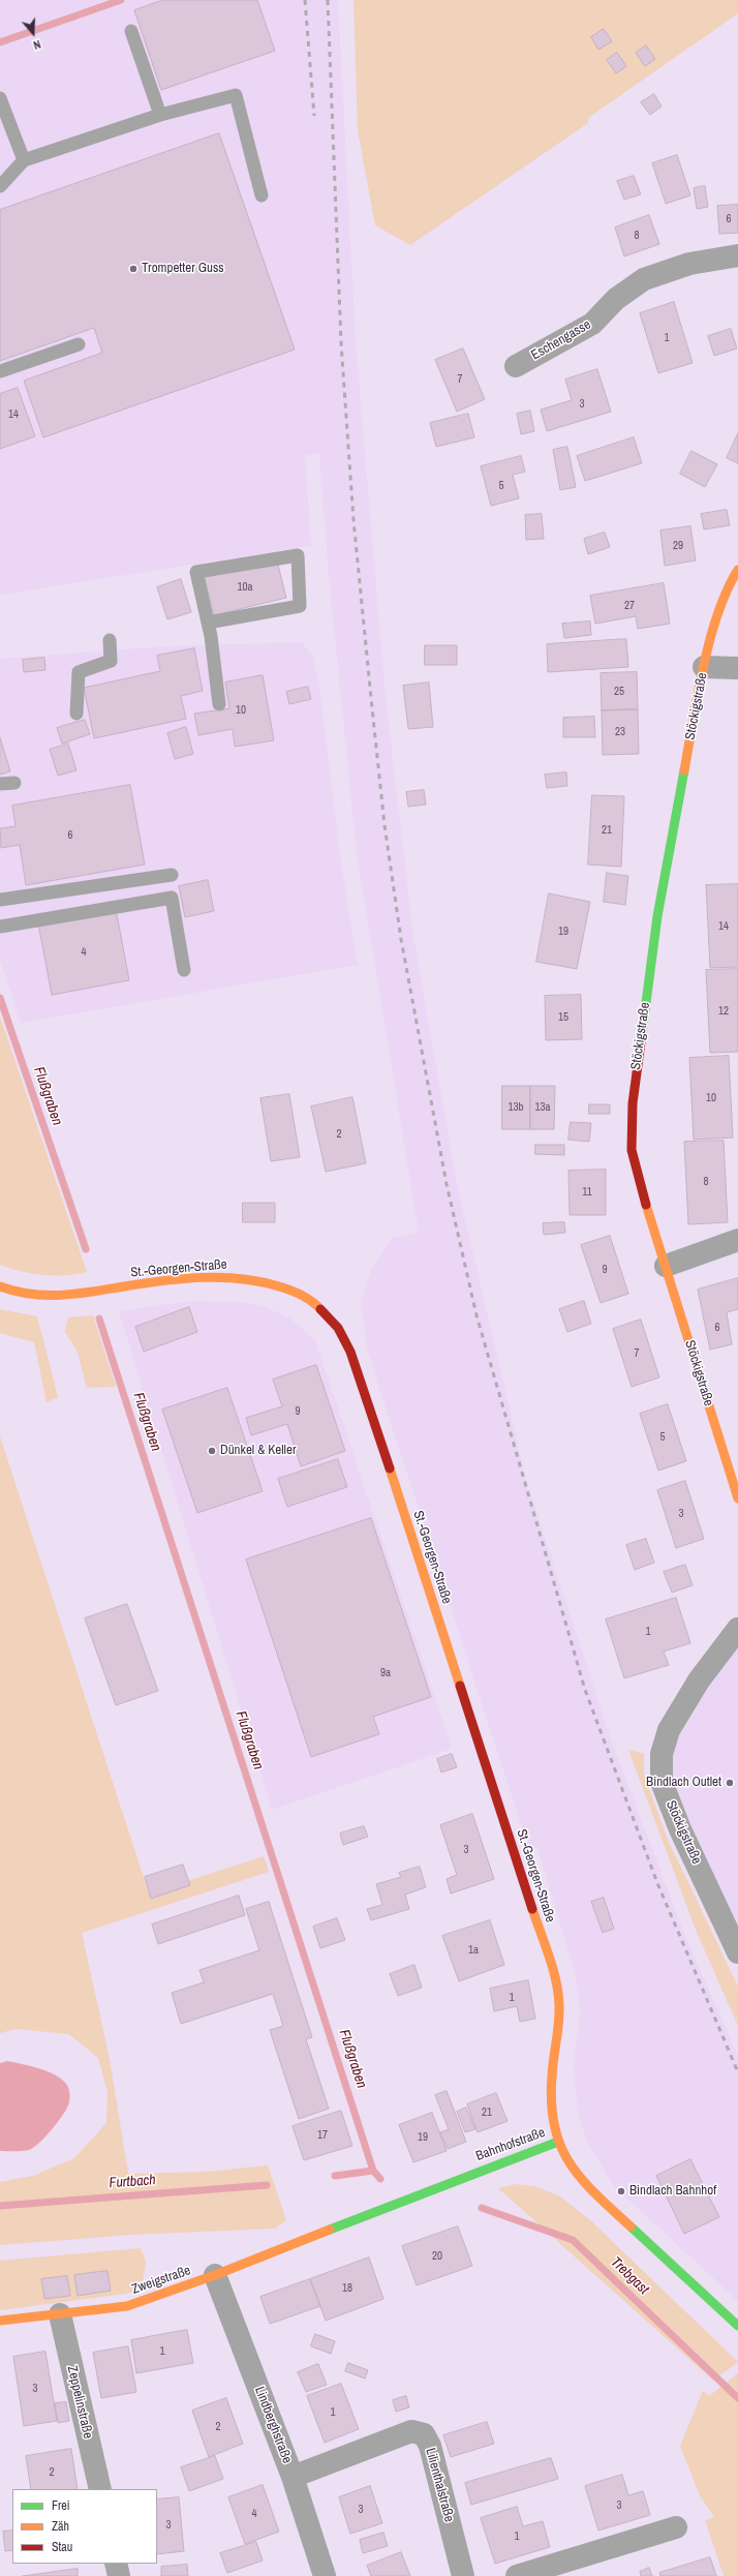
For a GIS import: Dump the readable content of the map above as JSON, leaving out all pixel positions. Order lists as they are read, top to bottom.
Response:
{
  "streets": {
    "street": [
      "Eschengasse",
      "Stöckigstraße",
      "St.-Georgen-Straße",
      "Bahnhofstraße",
      "Zweigstraße",
      "Zeppelinstraße",
      "Lindberghstraße",
      "Lilienthalstraße"
    ]
  },
  "crossings": [
    ["St.-Georgen-Straße", "Bahnhofstraße"],
    ["Bahnhofstraße", "Zweigstraße"],
    ["Zweigstraße", "Zeppelinstraße"],
    ["Zweigstraße", "Lindberghstraße"],
    ["Lindberghstraße", "Lilienthalstraße"]
  ],
  "water": ["Flußgraben", "Furtbach", "Trebgast"],
  "places": [
    "Trompetter Guss",
    "Dünkel & Keller",
    "Bindlach Outlet",
    "Bindlach Bahnhof"
  ],
  "house_numbers": [
    "6",
    "8",
    "1",
    "7",
    "3",
    "14",
    "5",
    "29",
    "10a",
    "27",
    "25",
    "10",
    "23",
    "21",
    "6",
    "14",
    "19",
    "4",
    "12",
    "15",
    "10",
    "13b",
    "13a",
    "2",
    "8",
    "11",
    "9",
    "6",
    "7",
    "9",
    "5",
    "3",
    "1",
    "9a",
    "3",
    "1a",
    "1",
    "21",
    "17",
    "19",
    "20",
    "18",
    "1",
    "3",
    "1",
    "2",
    "2",
    "3",
    "3",
    "4",
    "3",
    "1"
  ],
  "legend": ["Frei", "Zäh", "Stau"],
  "north": "bottom"
}
